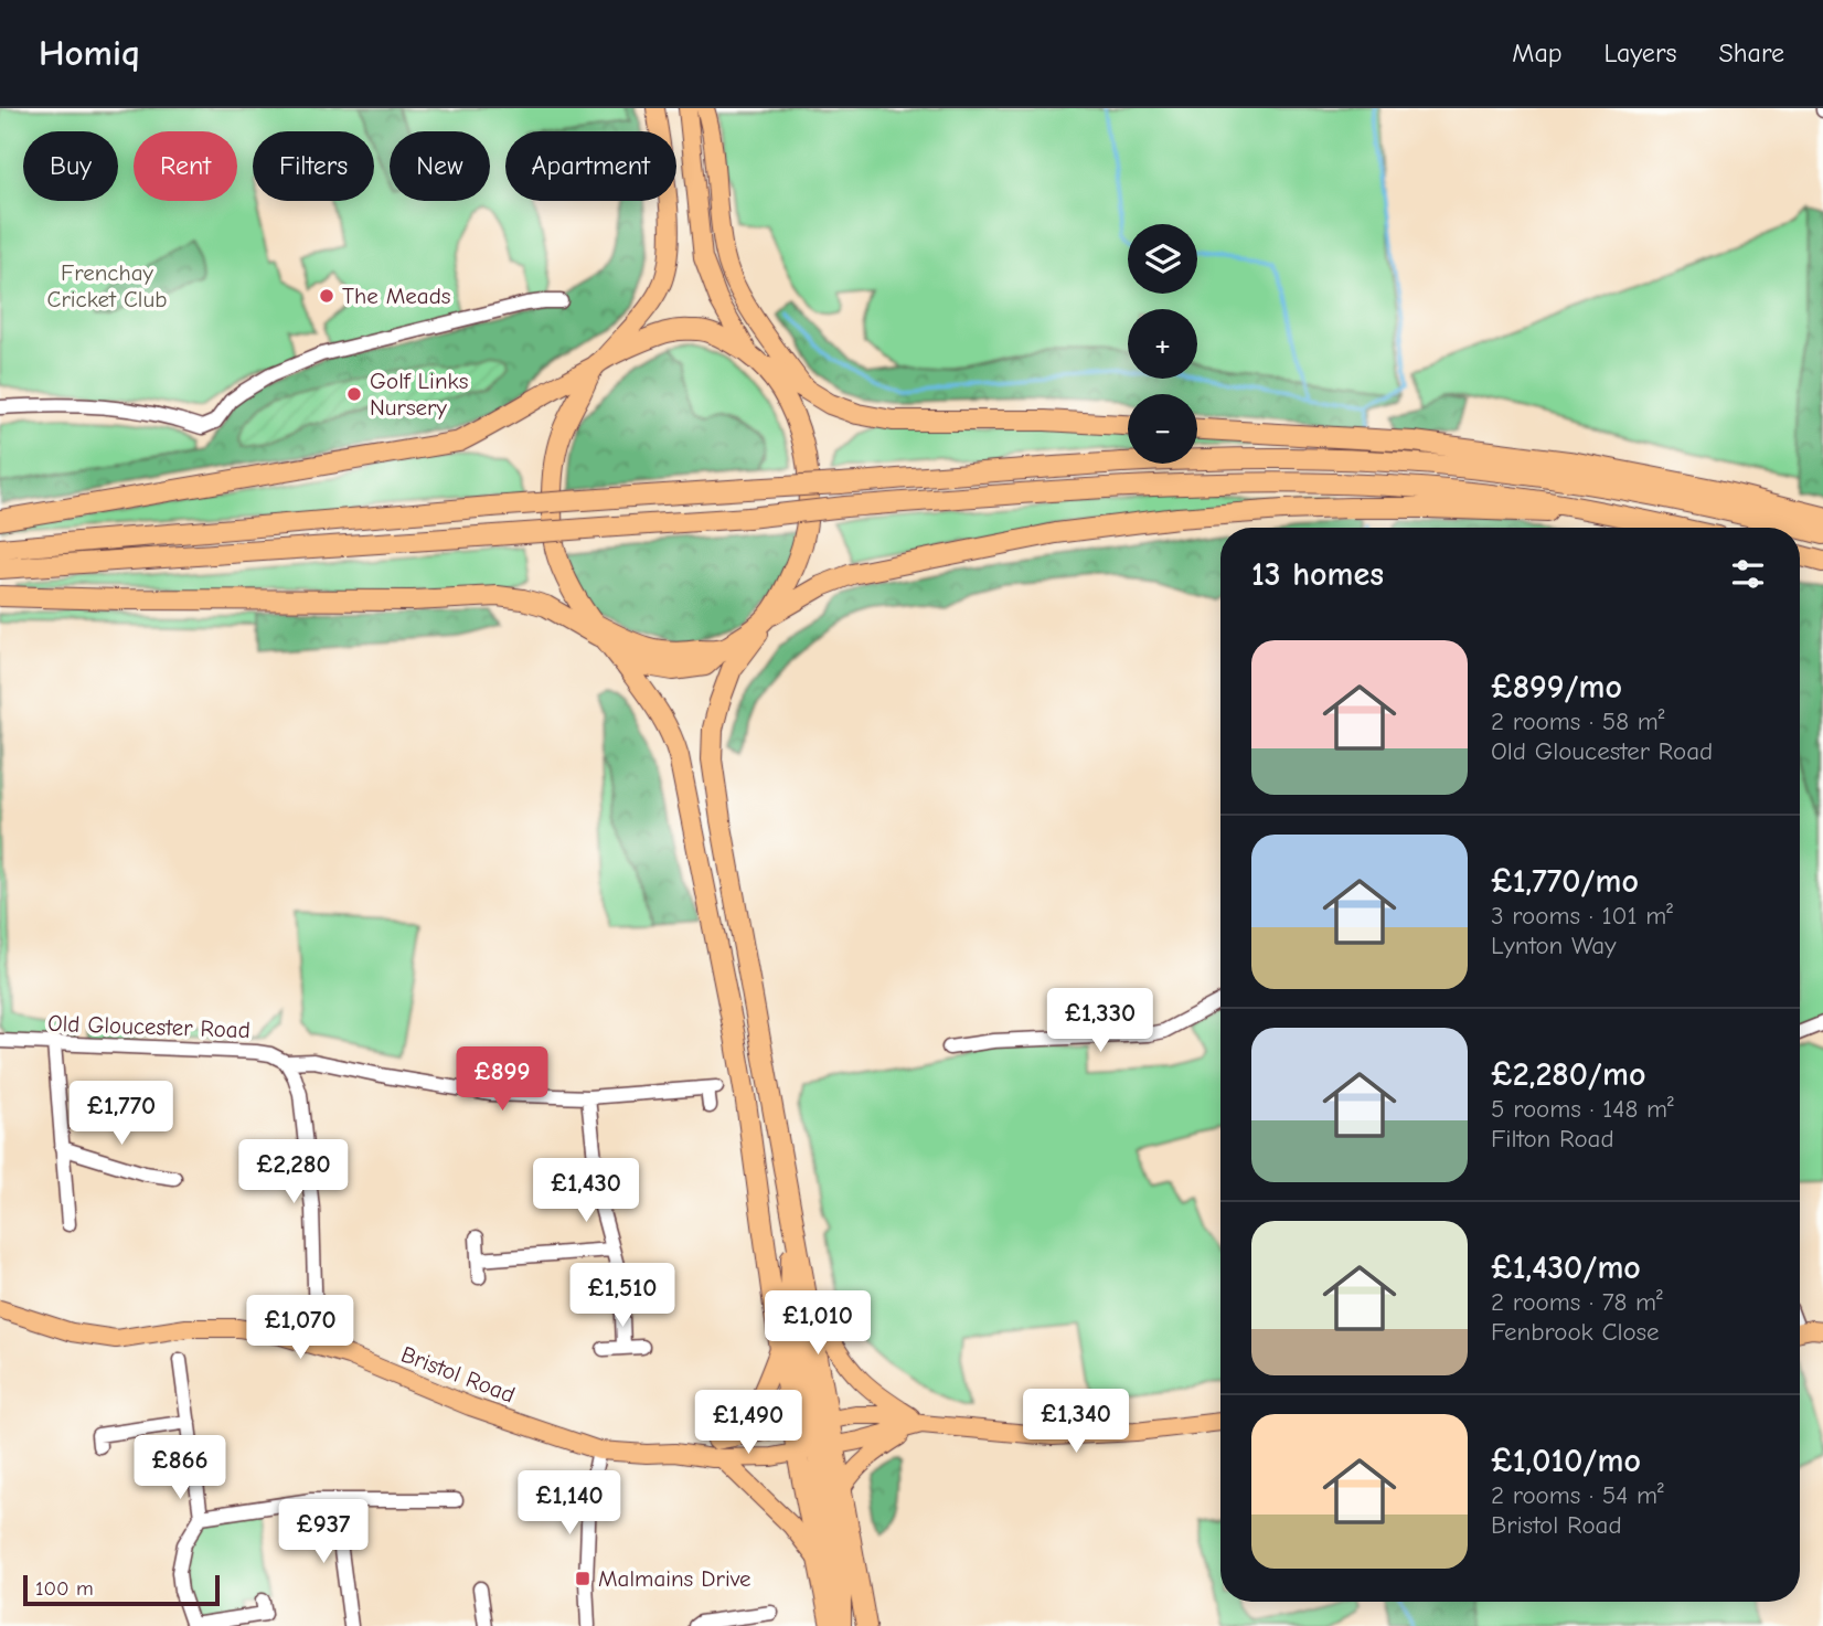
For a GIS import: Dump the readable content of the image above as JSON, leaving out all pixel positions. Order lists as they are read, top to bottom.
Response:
{
  "streets": {
    "main road": ["Bristol Road"],
    "street": ["Old Gloucester Road"]
  },
  "parks": ["Frenchay Cricket Club"],
  "places": {
    "other": ["The Meads", "Golf Links Nursery"],
    "transit": ["Malmains Drive"]
  },
  "scale_bar": "100 m",
  "page": {
    "header": "Homiq",
    "nav": ["Map", "Layers", "Share"],
    "chip": [
      "Buy",
      "Rent",
      "Filters",
      "New",
      "Apartment"
    ],
    "map_buttons": ["+", "−"],
    "heading": "13 homes",
    "list": [
      {
        "name": "£899/mo",
        "note": "2 rooms · 58 m² · Old Gloucester Road"
      },
      {
        "name": "£1,770/mo",
        "note": "3 rooms · 101 m² · Lynton Way"
      },
      {
        "name": "£2,280/mo",
        "note": "5 rooms · 148 m² · Filton Road"
      },
      {
        "name": "£1,430/mo",
        "note": "2 rooms · 78 m² · Fenbrook Close"
      },
      {
        "name": "£1,010/mo",
        "note": "2 rooms · 54 m² · Bristol Road"
      }
    ],
    "price": [
      "£1,330",
      "£899",
      "£1,770",
      "£2,280",
      "£1,430",
      "£1,510",
      "£1,010",
      "£1,070",
      "£1,340",
      "£1,490",
      "£866",
      "£1,140",
      "£937"
    ],
    "scale": "100 m"
  }
}
